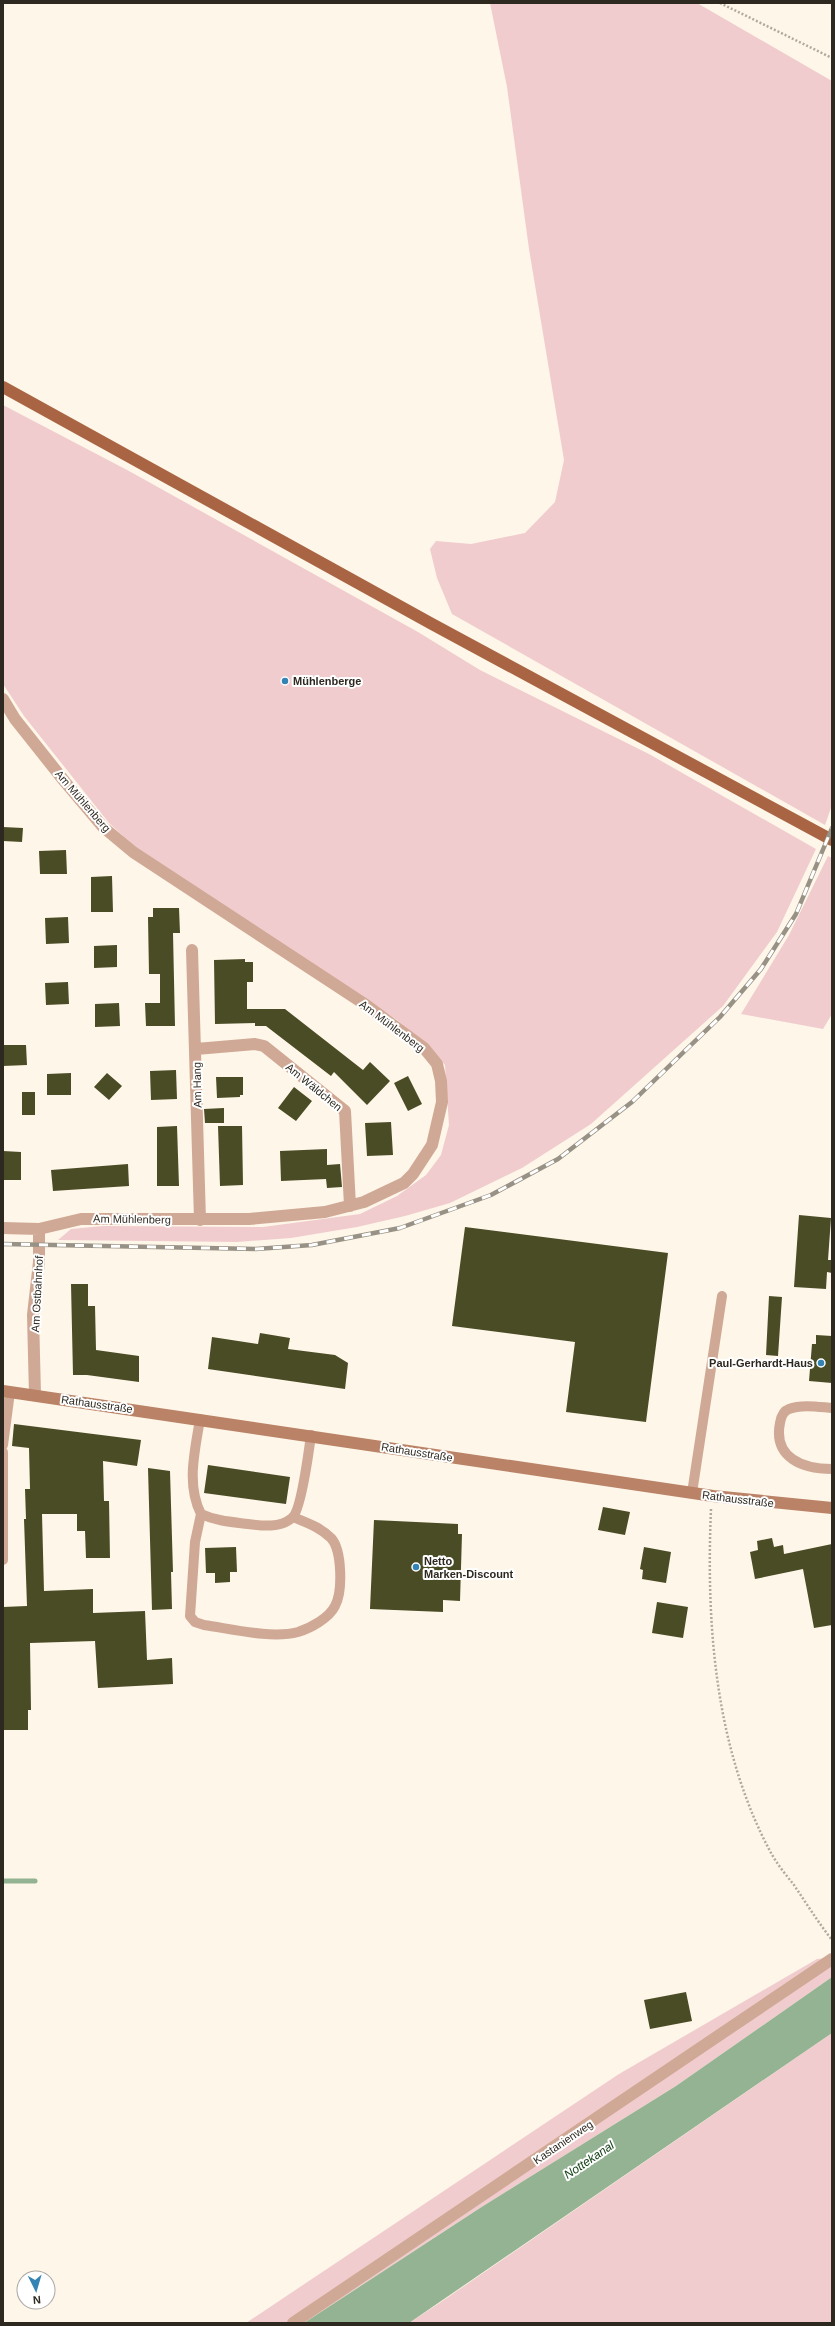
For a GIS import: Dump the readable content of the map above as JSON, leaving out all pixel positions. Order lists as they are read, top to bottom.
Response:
{
  "streets": {
    "main road": ["Rathausstraße"],
    "street": [
      "Am Mühlenberg",
      "Am Hang",
      "Am Wäldchen",
      "Am Ostbahnhof",
      "Kastanienweg"
    ]
  },
  "crossings": [
    ["Am Mühlenberg", "Am Hang"],
    ["Am Mühlenberg", "Am Wäldchen"],
    ["Am Mühlenberg", "Am Ostbahnhof"],
    ["Am Hang", "Am Wäldchen"],
    ["Am Ostbahnhof", "Rathausstraße"]
  ],
  "water": ["Nottekanal"],
  "places": ["Mühlenberge", "Paul-Gerhardt-Haus", "Netto Marken-Discount"],
  "north": "bottom"
}
